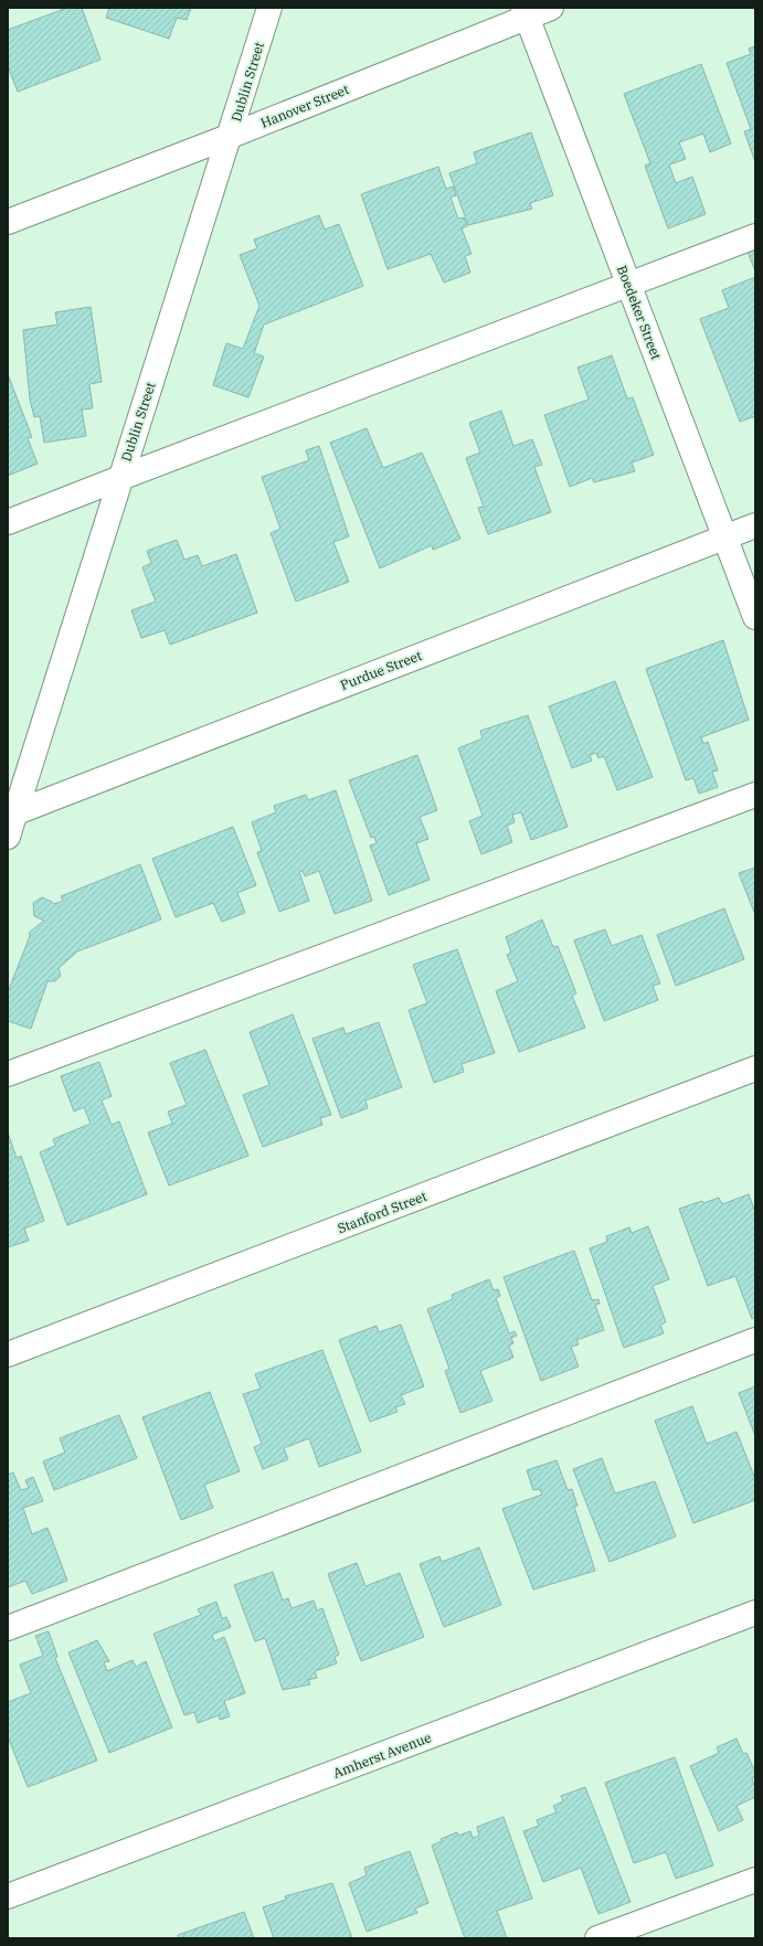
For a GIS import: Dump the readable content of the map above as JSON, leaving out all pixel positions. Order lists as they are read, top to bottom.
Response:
{
  "streets": {
    "street": [
      "Dublin Street",
      "Hanover Street",
      "Boedeker Street",
      "Purdue Street",
      "Stanford Street",
      "Amherst Avenue"
    ]
  },
  "crossings": [
    ["Dublin Street", "Hanover Street"],
    ["Dublin Street", "Purdue Street"],
    ["Hanover Street", "Boedeker Street"],
    ["Boedeker Street", "Purdue Street"]
  ]
}
